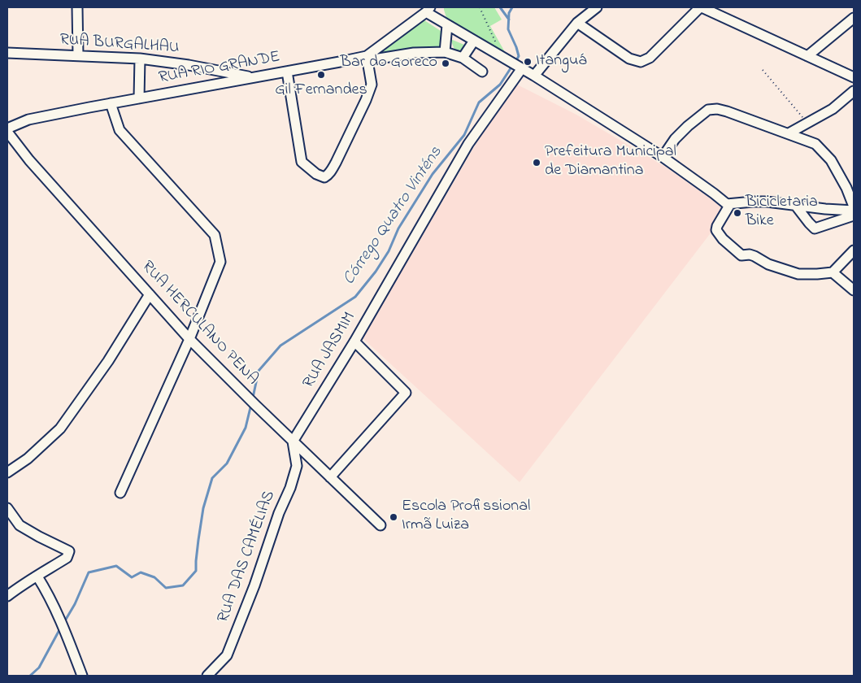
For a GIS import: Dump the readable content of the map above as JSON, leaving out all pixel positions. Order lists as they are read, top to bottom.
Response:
{
  "streets": {
    "street": [
      "RUA BURGALHAU",
      "RUA RIO GRANDE",
      "RUA HERCULANO PENA",
      "RUA JASMIM",
      "RUA DAS CAMÉLIAS"
    ]
  },
  "crossings": [
    ["RUA BURGALHAU", "RUA RIO GRANDE"],
    ["RUA RIO GRANDE", "RUA HERCULANO PENA"],
    ["RUA HERCULANO PENA", "RUA JASMIM"],
    ["RUA HERCULANO PENA", "RUA DAS CAMÉLIAS"],
    ["RUA JASMIM", "RUA DAS CAMÉLIAS"]
  ],
  "water": ["Córrego Quatro Vinténs"],
  "places": [
    "Itanguá",
    "Bar do Goreco",
    "Gil Fernandes",
    "Prefeitura Municipal de Diamantina",
    "Bicicletaria Bike",
    "Escola Profissional Irmã Luiza"
  ]
}
